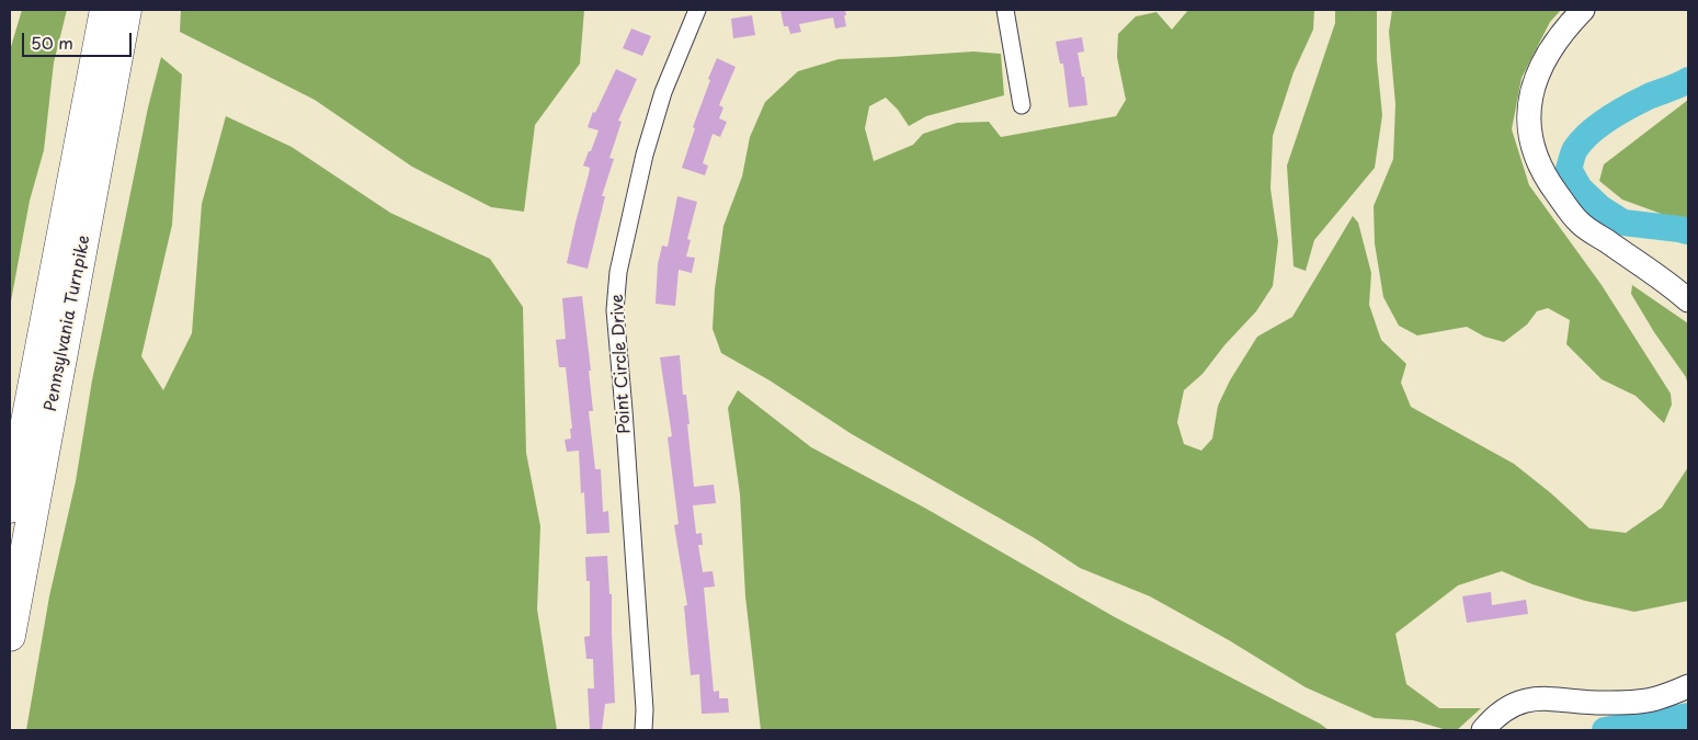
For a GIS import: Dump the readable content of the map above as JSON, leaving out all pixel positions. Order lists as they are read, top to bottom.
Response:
{
  "streets": {
    "highway": ["Pennsylvania Turnpike"],
    "street": ["Point Circle Drive"]
  },
  "scale_bar": "50 m"
}
